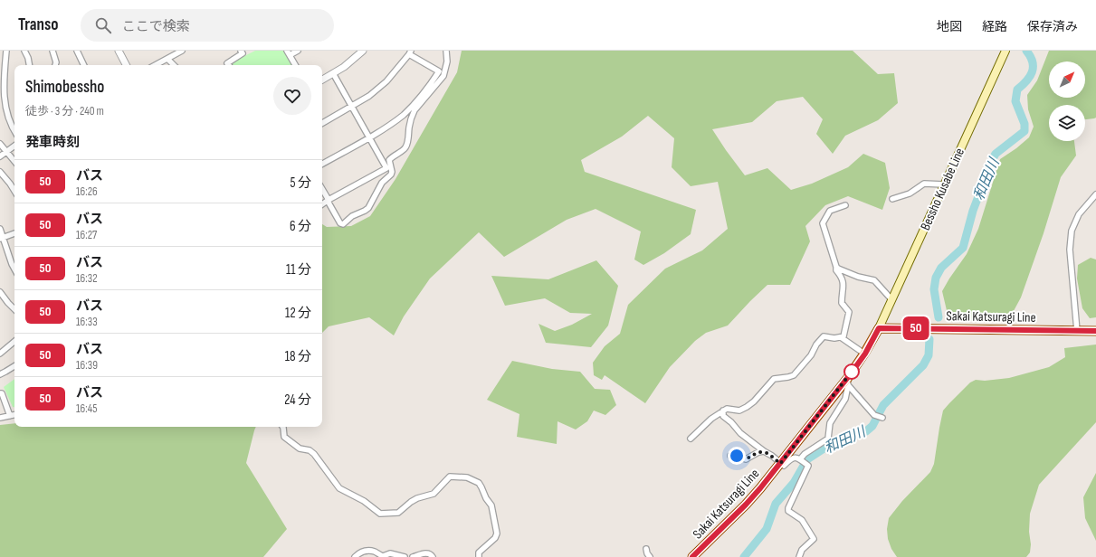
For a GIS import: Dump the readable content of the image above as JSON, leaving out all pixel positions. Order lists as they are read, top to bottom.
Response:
{
  "streets": {
    "main road": ["Bessho Kusabe Line", "Sakai Katsuragi Line"]
  },
  "crossings": [
    ["Bessho Kusabe Line", "Sakai Katsuragi Line"]
  ],
  "water": ["和田川"],
  "lines": ["bus line 50"],
  "north": "top right",
  "page": {
    "header": "Transo",
    "search": "ここで検索",
    "nav": ["地図", "経路", "保存済み"],
    "on_map": "50",
    "heading": [
      ["Shimobessho", "徒歩 · 3 分 · 240 m"],
      "発車時刻"
    ],
    "list": [
      {
        "mark": "50",
        "name": "バス",
        "note": "16:26",
        "value": "5 分"
      },
      {
        "mark": "50",
        "name": "バス",
        "note": "16:27",
        "value": "6 分"
      },
      {
        "mark": "50",
        "name": "バス",
        "note": "16:32",
        "value": "11 分"
      },
      {
        "mark": "50",
        "name": "バス",
        "note": "16:33",
        "value": "12 分"
      },
      {
        "mark": "50",
        "name": "バス",
        "note": "16:39",
        "value": "18 分"
      },
      {
        "mark": "50",
        "name": "バス",
        "note": "16:45",
        "value": "24 分"
      }
    ]
  }
}
